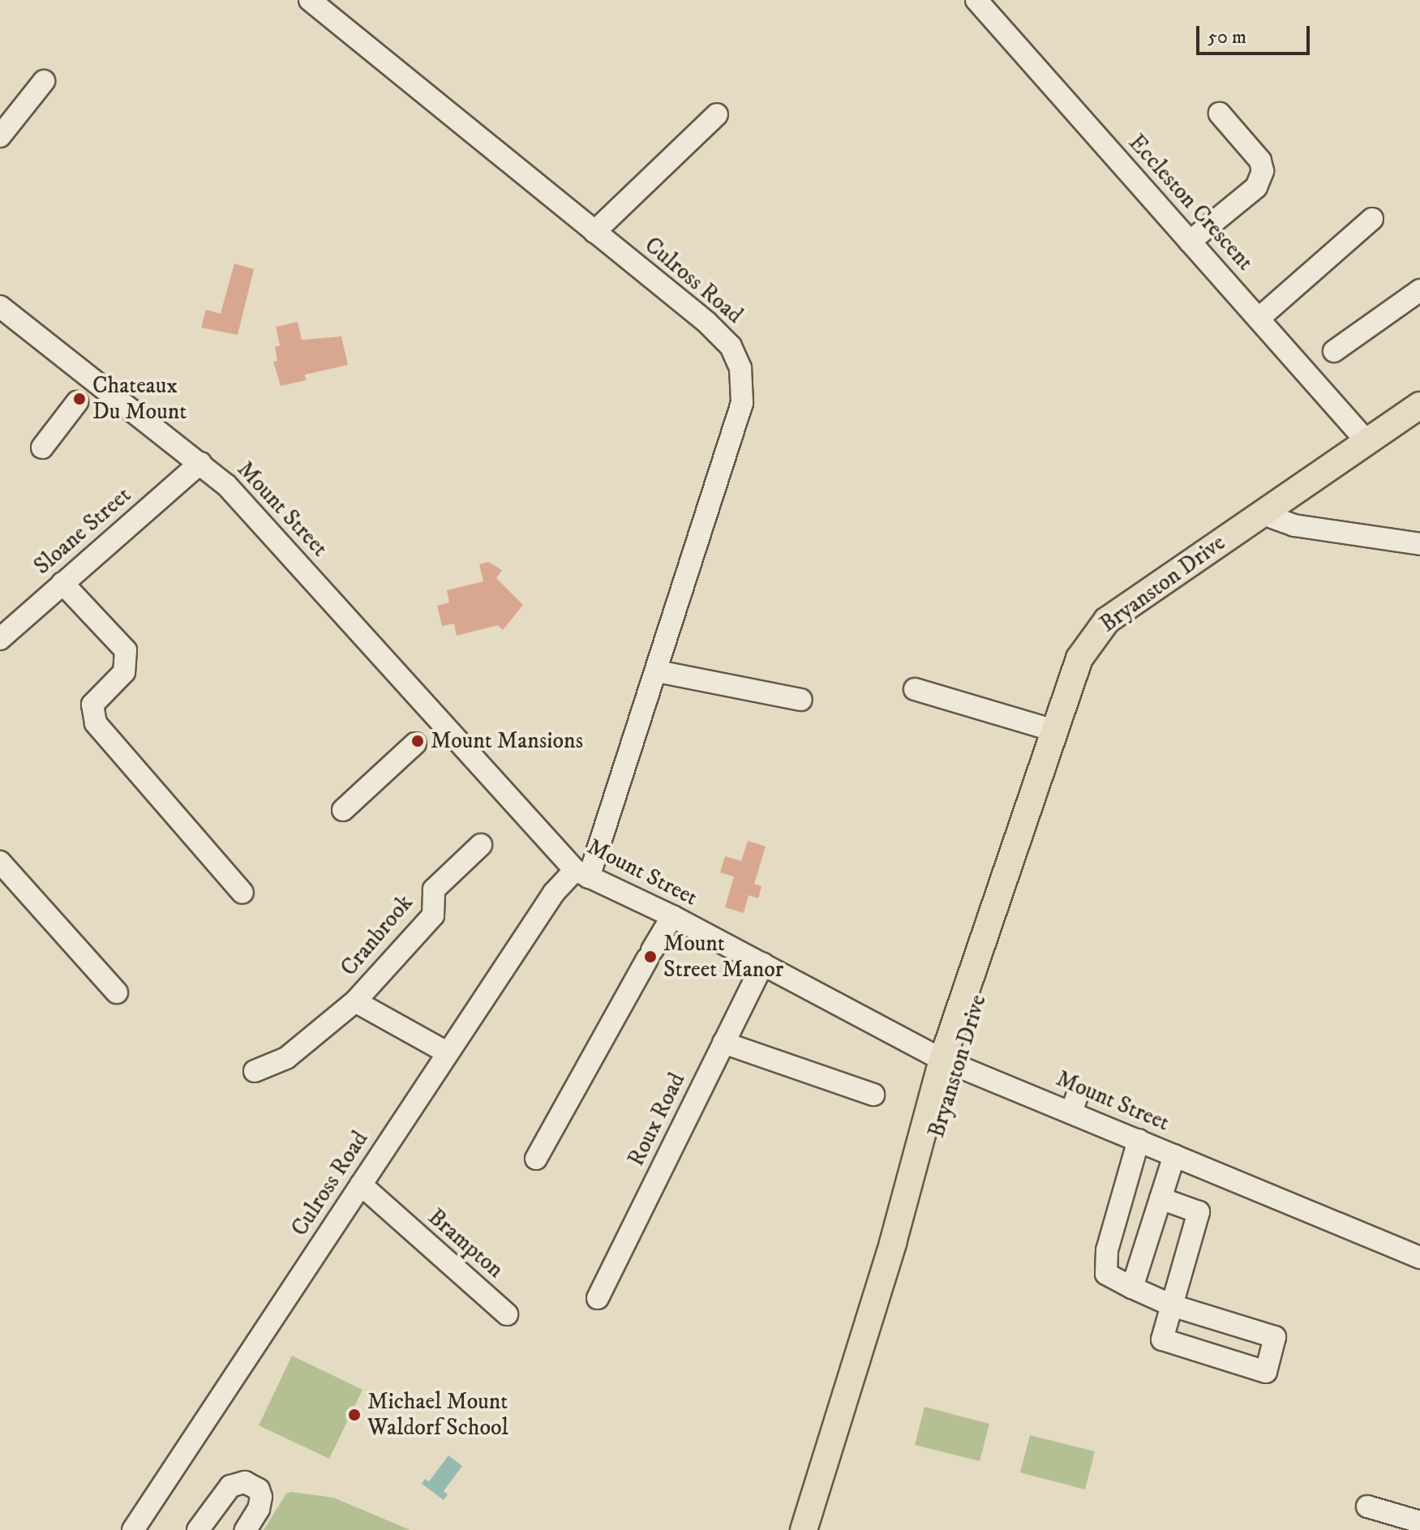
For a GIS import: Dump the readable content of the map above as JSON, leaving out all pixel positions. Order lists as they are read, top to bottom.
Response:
{
  "streets": {
    "main road": ["Bryanston Drive"],
    "street": [
      "Eccleston Crescent",
      "Culross Road",
      "Mount Street",
      "Sloane Street",
      "Cranbrook",
      "Roux Road",
      "Brampton"
    ]
  },
  "crossings": [
    ["Eccleston Crescent", "Bryanston Drive"],
    ["Culross Road", "Mount Street"],
    ["Culross Road", "Cranbrook"],
    ["Culross Road", "Brampton"],
    ["Mount Street", "Sloane Street"],
    ["Mount Street", "Bryanston Drive"],
    ["Mount Street", "Roux Road"]
  ],
  "places": [
    "Chateaux Du Mount",
    "Mount Mansions",
    "Mount Street Manor",
    "Michael Mount Waldorf School"
  ],
  "scale_bar": "50 m"
}
